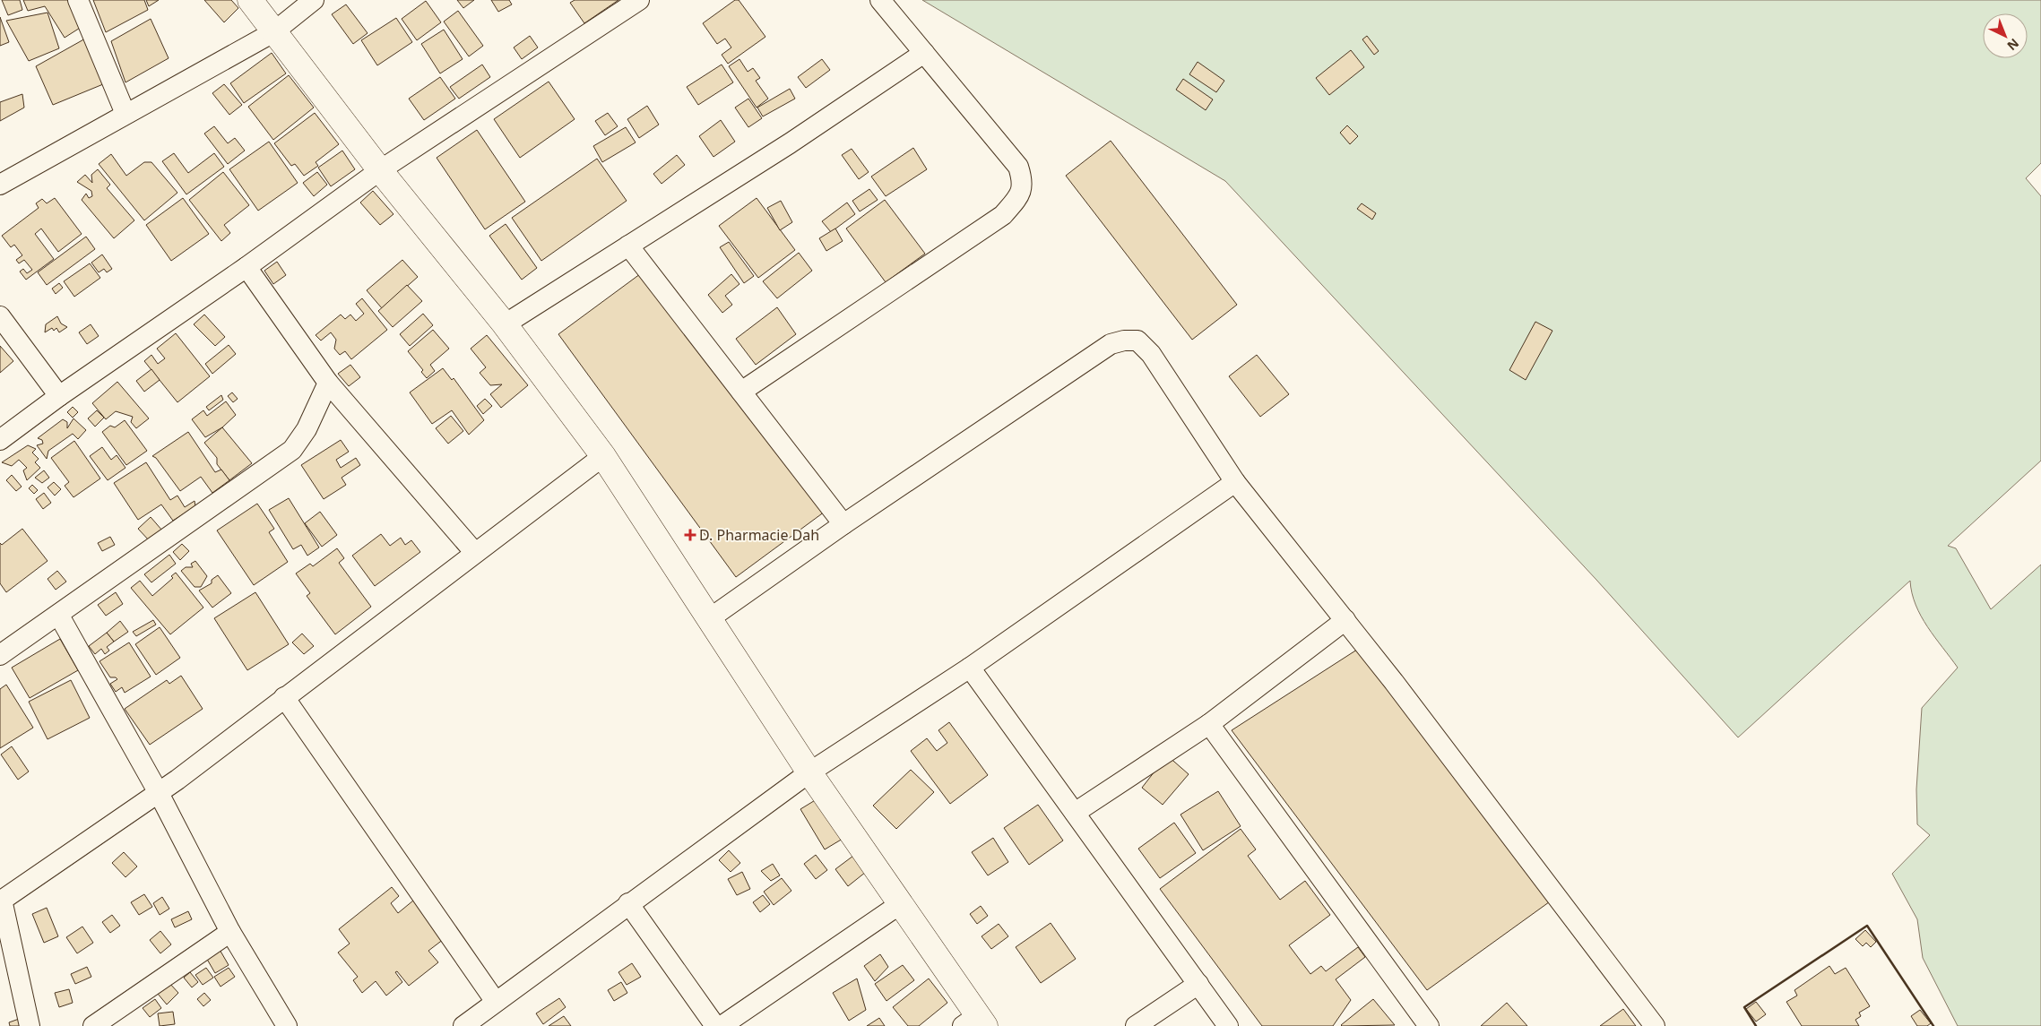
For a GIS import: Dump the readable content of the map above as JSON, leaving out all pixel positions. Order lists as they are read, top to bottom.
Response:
{
  "places": {
    "health": ["D. Pharmacie Dah"]
  },
  "north": "bottom right"
}
